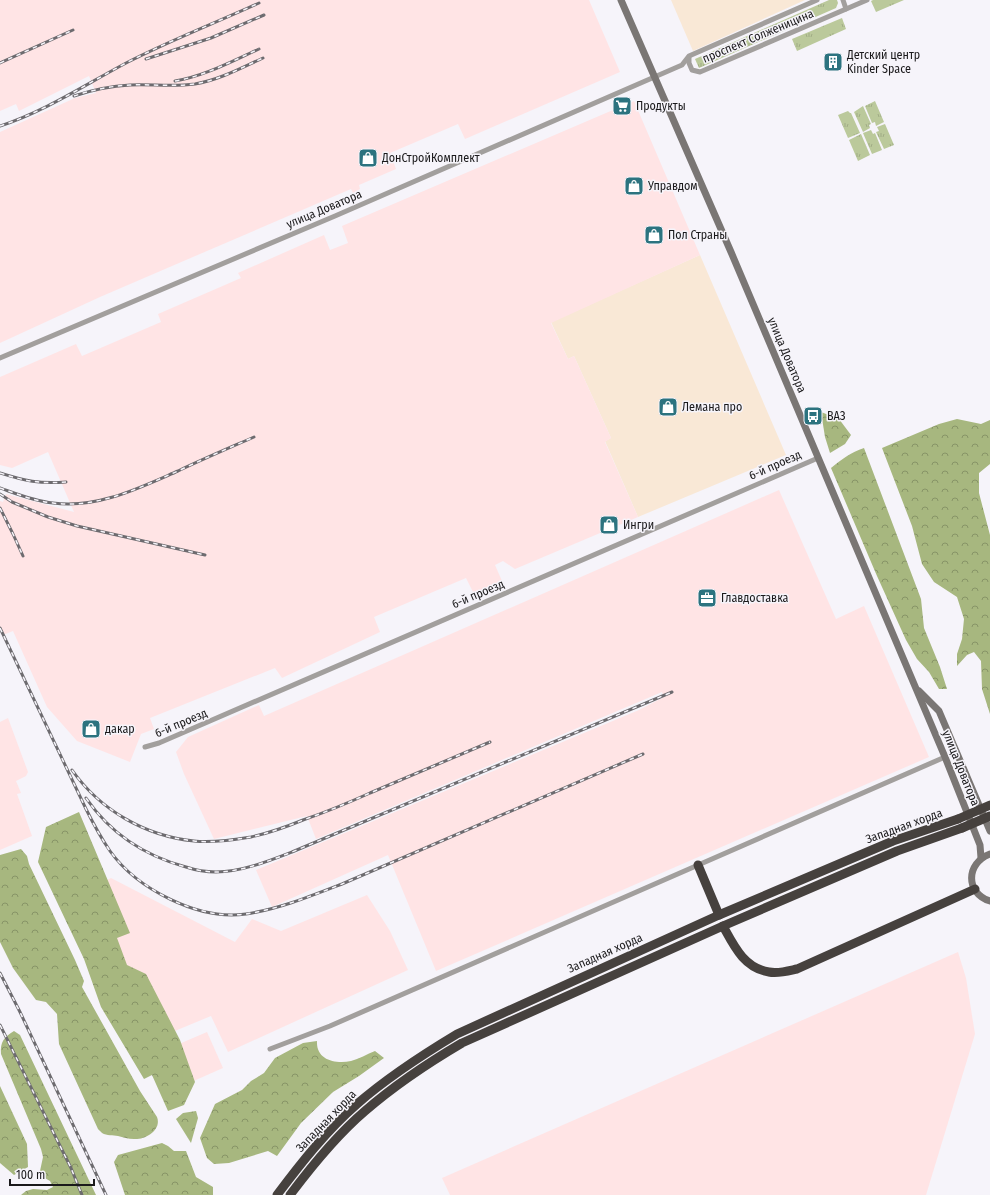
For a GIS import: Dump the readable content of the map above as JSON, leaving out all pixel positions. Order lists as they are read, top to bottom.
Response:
{
  "streets": {
    "highway": ["Западная хорда"],
    "street": ["проспект Солженицина", "улица Доватора", "6-й проезд"]
  },
  "crossings": [
    ["улица Доватора", "6-й проезд"]
  ],
  "places": {
    "building": ["Детский центр Kinder Space"],
    "supermarket": ["Продукты"],
    "shop": [
      "ДонСтройКомплект",
      "Управдом",
      "Пол Страны",
      "Лемана про",
      "Ингри",
      "дакар"
    ],
    "bus stop": ["ВАЗ"],
    "office": ["Главдоставка"]
  },
  "scale_bar": "100 m"
}
